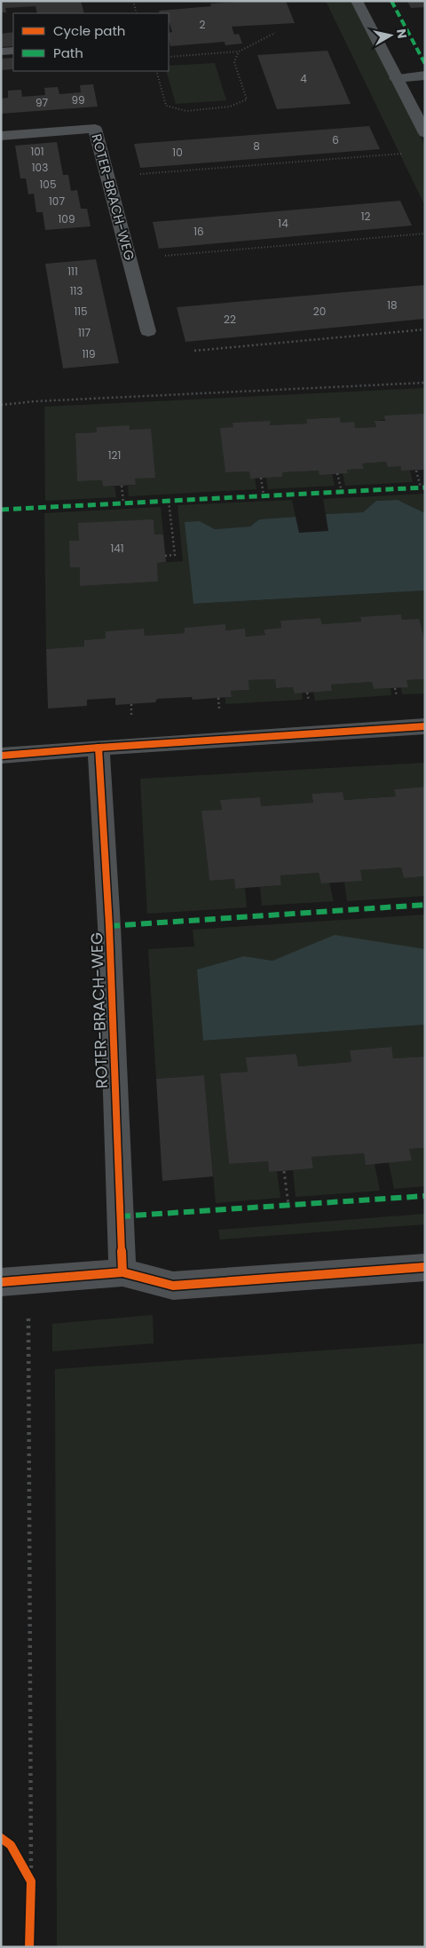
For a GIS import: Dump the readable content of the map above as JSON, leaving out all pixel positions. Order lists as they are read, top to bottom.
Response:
{
  "streets": {
    "street": ["ROTER-BRACH-WEG"]
  },
  "house_numbers": [
    "2",
    "4",
    "99",
    "97",
    "6",
    "8",
    "101",
    "10",
    "103",
    "105",
    "107",
    "12",
    "109",
    "14",
    "16",
    "111",
    "113",
    "18",
    "115",
    "20",
    "22",
    "117",
    "119",
    "121",
    "141"
  ],
  "legend": ["Cycle path", "Path"],
  "north": "right"
}
